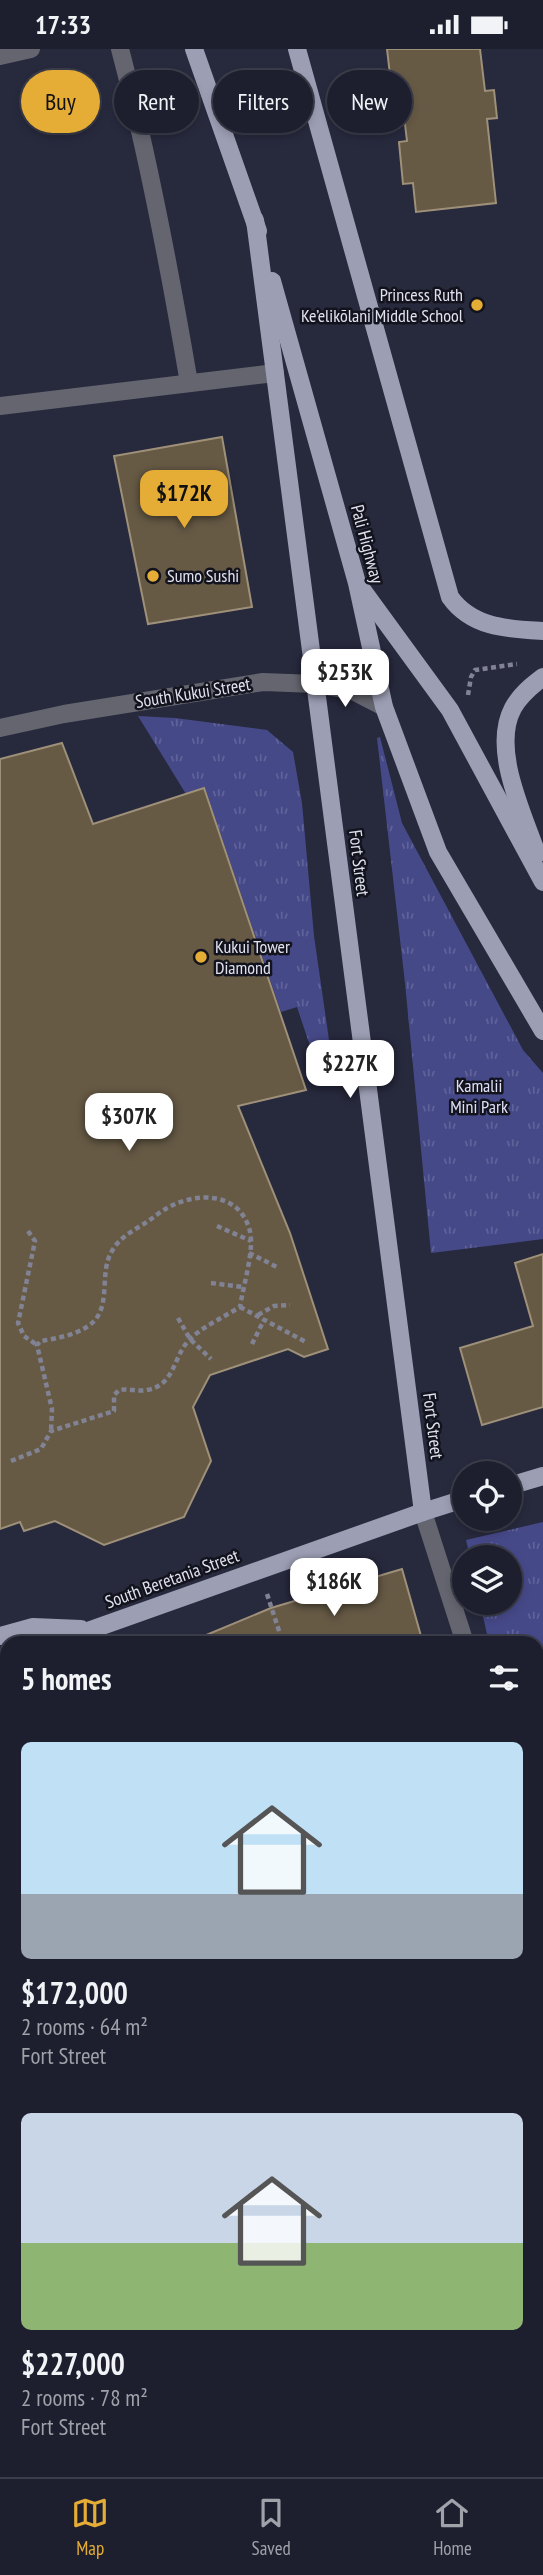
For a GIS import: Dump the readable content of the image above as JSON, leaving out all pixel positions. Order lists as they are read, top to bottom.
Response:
{
  "streets": {
    "main road": ["Pali Highway", "Fort Street", "South Beretania Street"],
    "street": ["South Kukui Street"]
  },
  "crossings": [
    ["Pali Highway", "South Kukui Street"],
    ["Pali Highway", "Fort Street"],
    ["South Kukui Street", "Fort Street"],
    ["Fort Street", "South Beretania Street"]
  ],
  "parks": ["Kamalii Mini Park"],
  "places": ["Princess Ruth Ke’elikōlani Middle School", "Sumo Sushi", "Kukui Tower Diamond"],
  "page": {
    "status": "17:33",
    "chip": [
      "Buy",
      "Rent",
      "Filters",
      "New"
    ],
    "price": [
      "$172K",
      "$253K",
      "$227K",
      "$307K",
      "$186K"
    ],
    "heading": "5 homes",
    "list": [
      {
        "name": "$172,000",
        "note": "2 rooms · 64 m² · Fort Street"
      },
      {
        "name": "$227,000",
        "note": "2 rooms · 78 m² · Fort Street"
      }
    ],
    "tabs": ["Map", "Saved", "Home"]
  }
}
